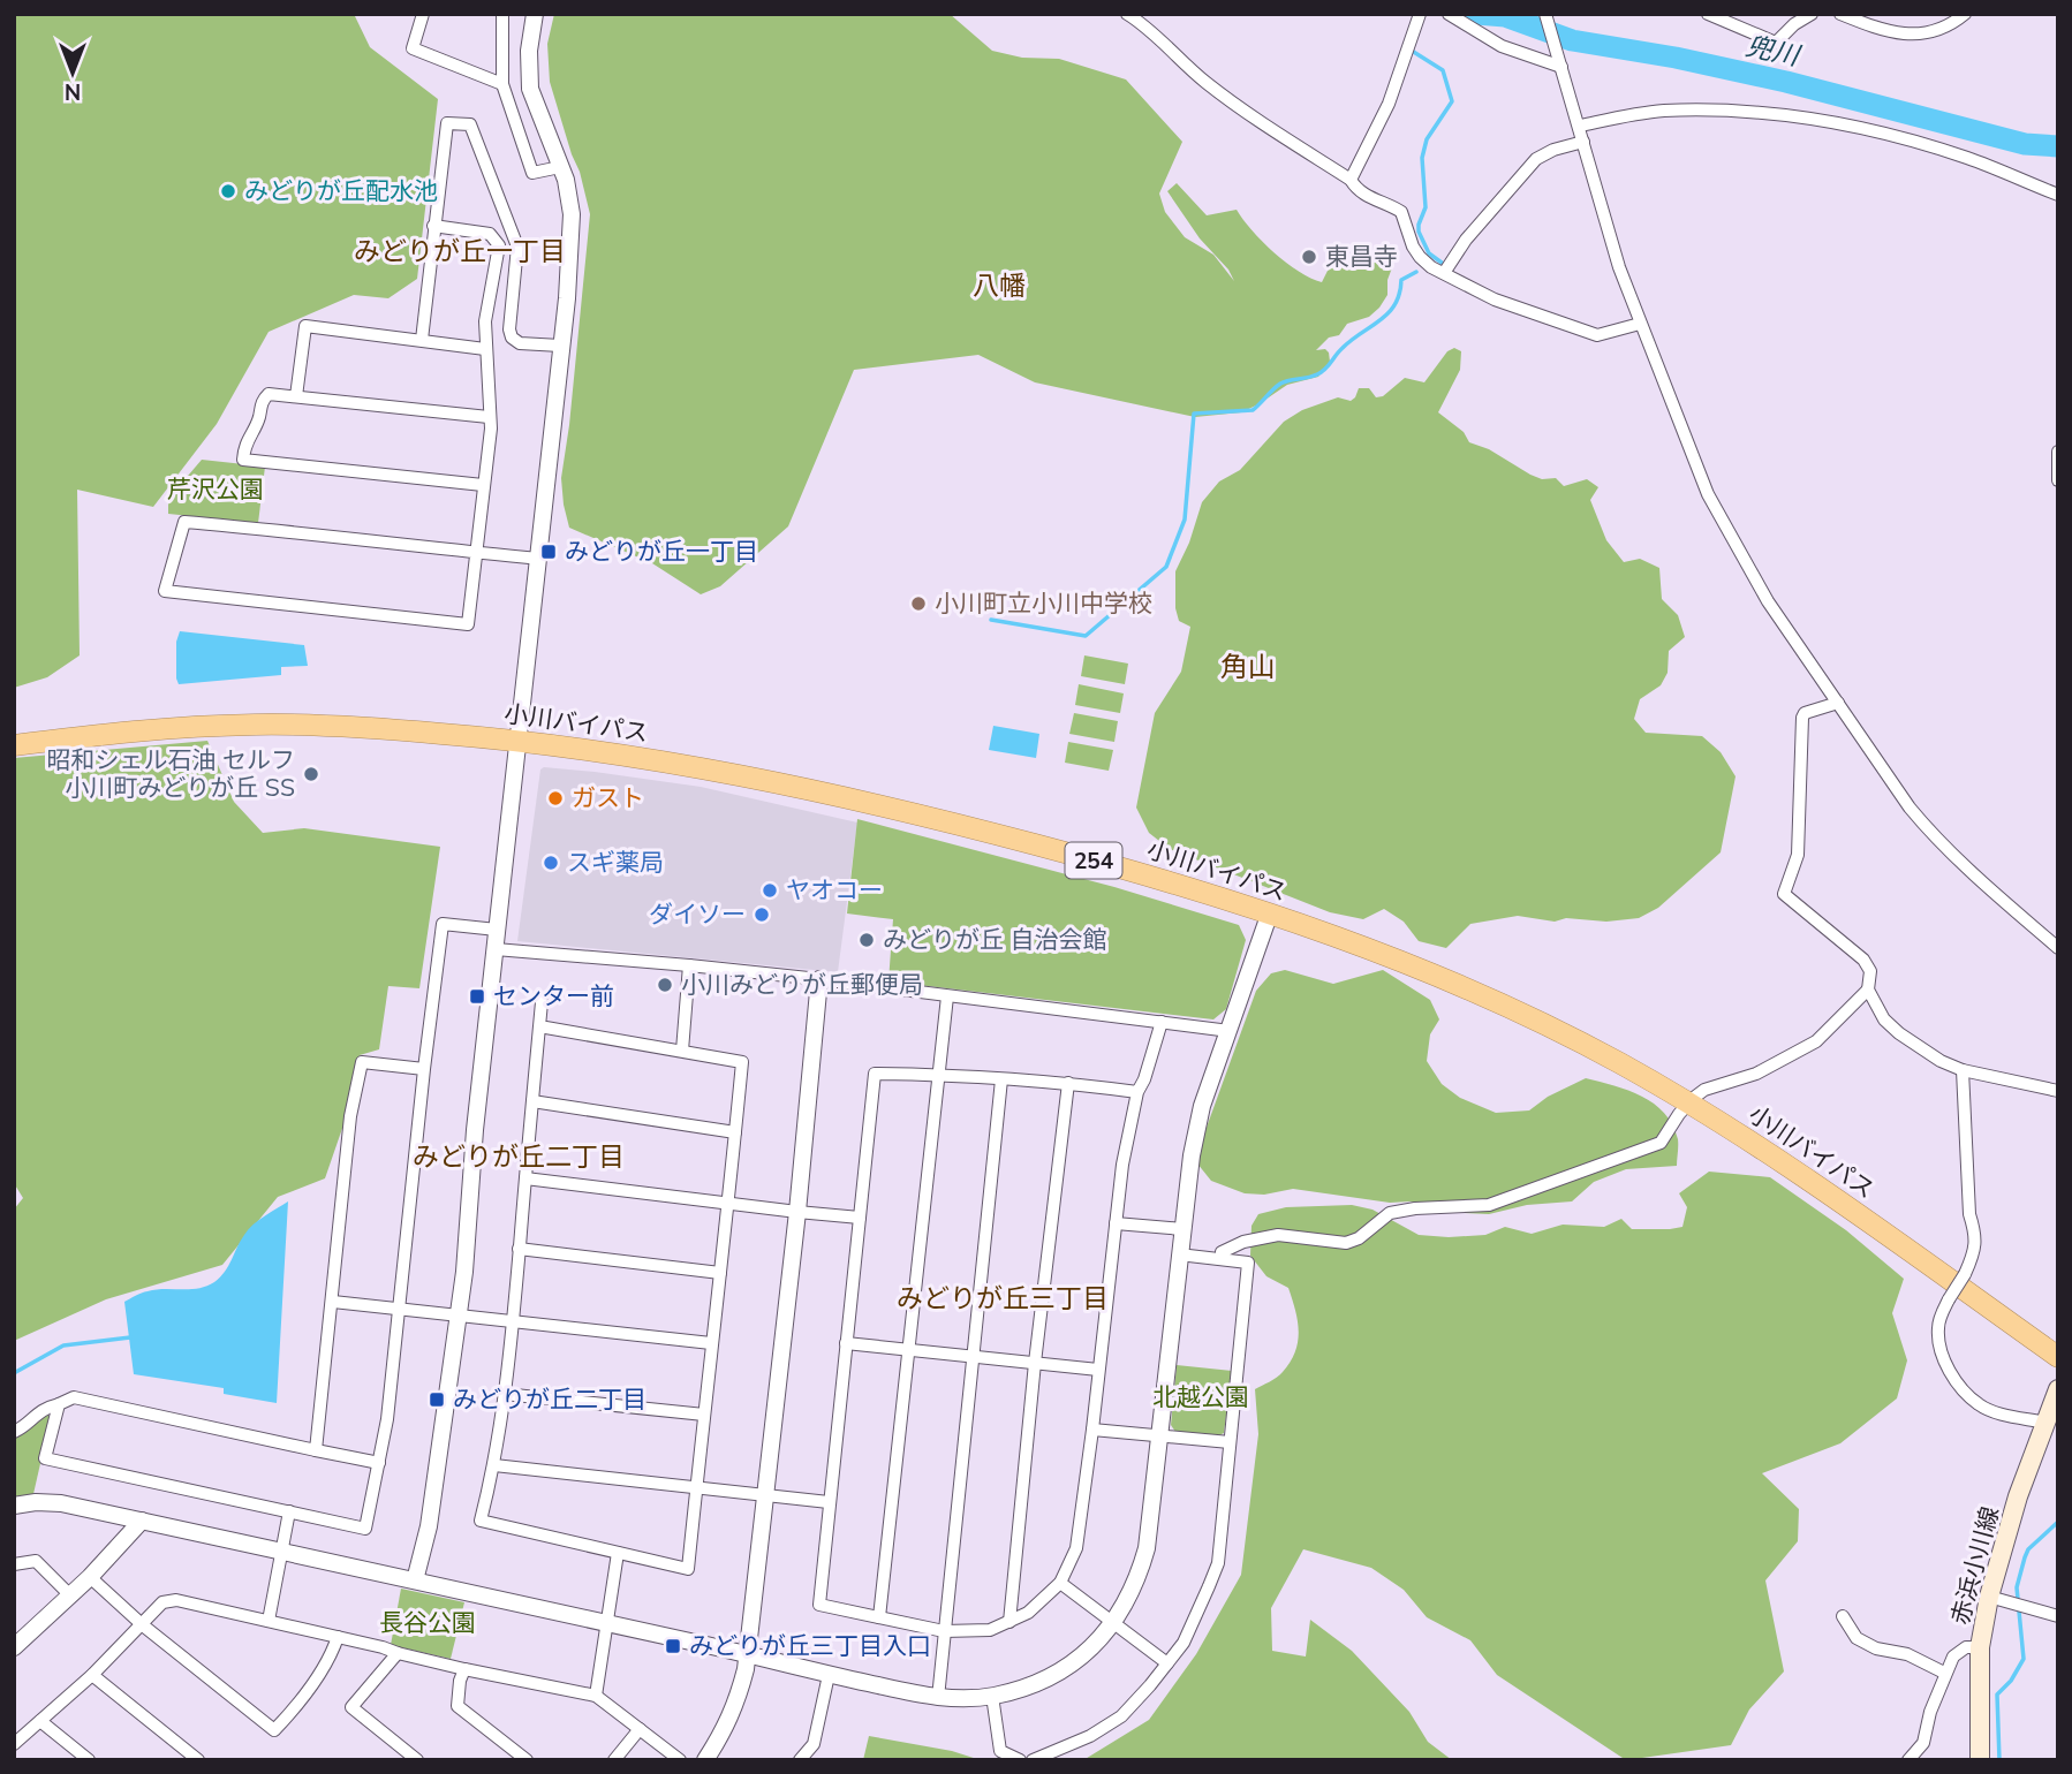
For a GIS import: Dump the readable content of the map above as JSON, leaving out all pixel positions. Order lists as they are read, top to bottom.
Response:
{
  "streets": {
    "highway": ["小川バイパス", "254"],
    "main road": ["赤浜小川線"]
  },
  "districts": [
    "みどりが丘一丁目",
    "八幡",
    "角山",
    "みどりが丘二丁目",
    "みどりが丘三丁目"
  ],
  "water": ["兜川"],
  "parks": ["芹沢公園", "北越公園", "長谷公園"],
  "places": {
    "other": [
      "みどりが丘配水池",
      "東昌寺",
      "小川町立小川中学校",
      "昭和シェル石油 セルフ 小川町みどりが丘 SS",
      "ガスト",
      "スギ薬局",
      "ヤオコー",
      "ダイソー",
      "みどりが丘 自治会館",
      "小川みどりが丘郵便局"
    ],
    "transit": [
      "みどりが丘一丁目",
      "センター前",
      "みどりが丘二丁目",
      "みどりが丘三丁目入口"
    ]
  },
  "north": "bottom"
}
